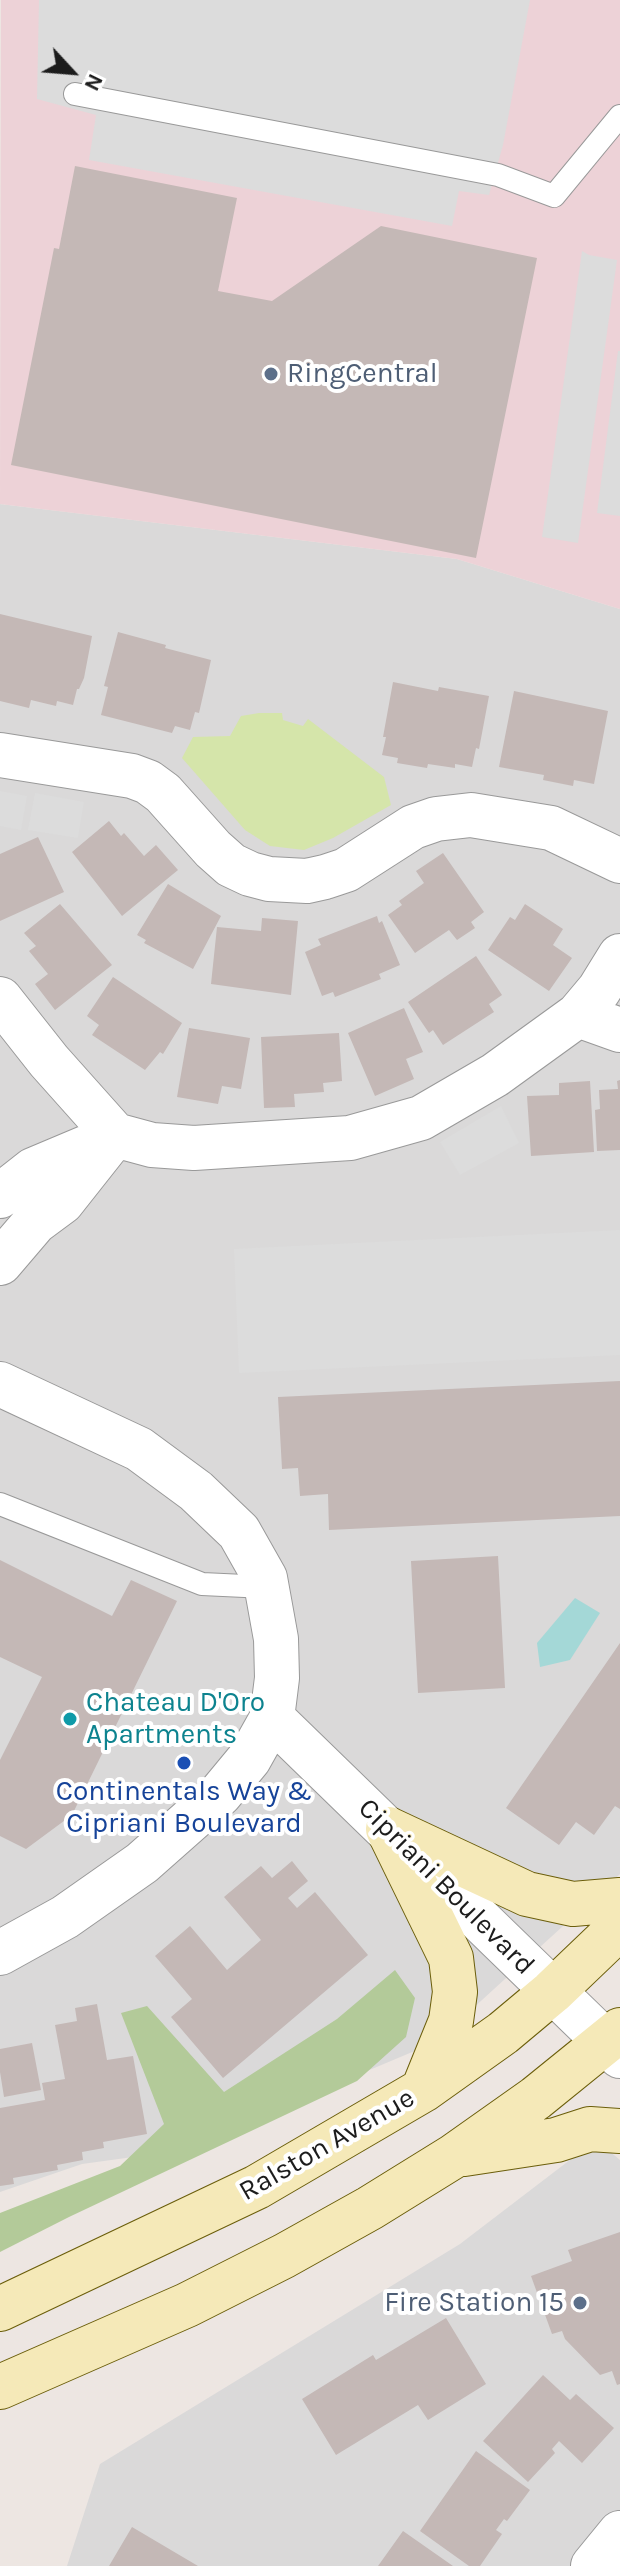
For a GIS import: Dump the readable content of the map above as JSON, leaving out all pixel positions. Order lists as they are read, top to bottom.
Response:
{
  "streets": {
    "main road": ["Ralston Avenue"],
    "street": ["Cipriani Boulevard"]
  },
  "crossings": [
    ["Cipriani Boulevard", "Ralston Avenue"]
  ],
  "places": [
    "RingCentral",
    "Chateau D'Oro Apartments",
    "Continentals Way & Cipriani Boulevard",
    "Fire Station 15"
  ],
  "north": "bottom right"
}
